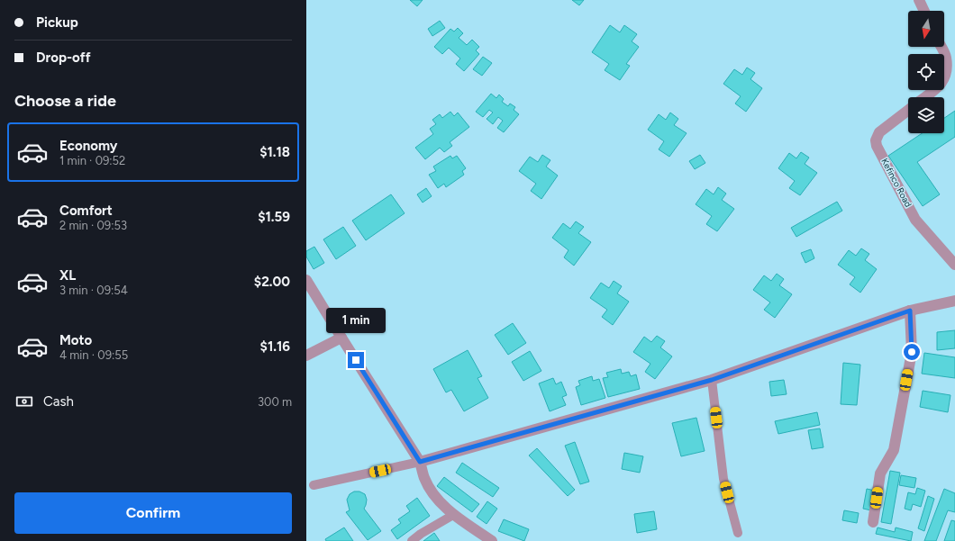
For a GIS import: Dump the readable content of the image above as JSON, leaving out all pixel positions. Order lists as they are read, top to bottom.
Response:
{
  "streets": {
    "street": ["Kefinco Road"]
  },
  "north": "bottom",
  "page": {
    "banner": ["Pickup", "Drop-off"],
    "heading": "Choose a ride",
    "list": [
      {
        "name": "Economy",
        "note": "1 min · 09:52",
        "value": "$1.18"
      },
      {
        "name": "Comfort",
        "note": "2 min · 09:53",
        "value": "$1.59"
      },
      {
        "name": "XL",
        "note": "3 min · 09:54",
        "value": "$2.00"
      },
      {
        "name": "Moto",
        "note": "4 min · 09:55",
        "value": "$1.16"
      }
    ],
    "bubble": "1 min",
    "pay": ["Cash", "300 m"],
    "buttons": "Confirm"
  }
}
